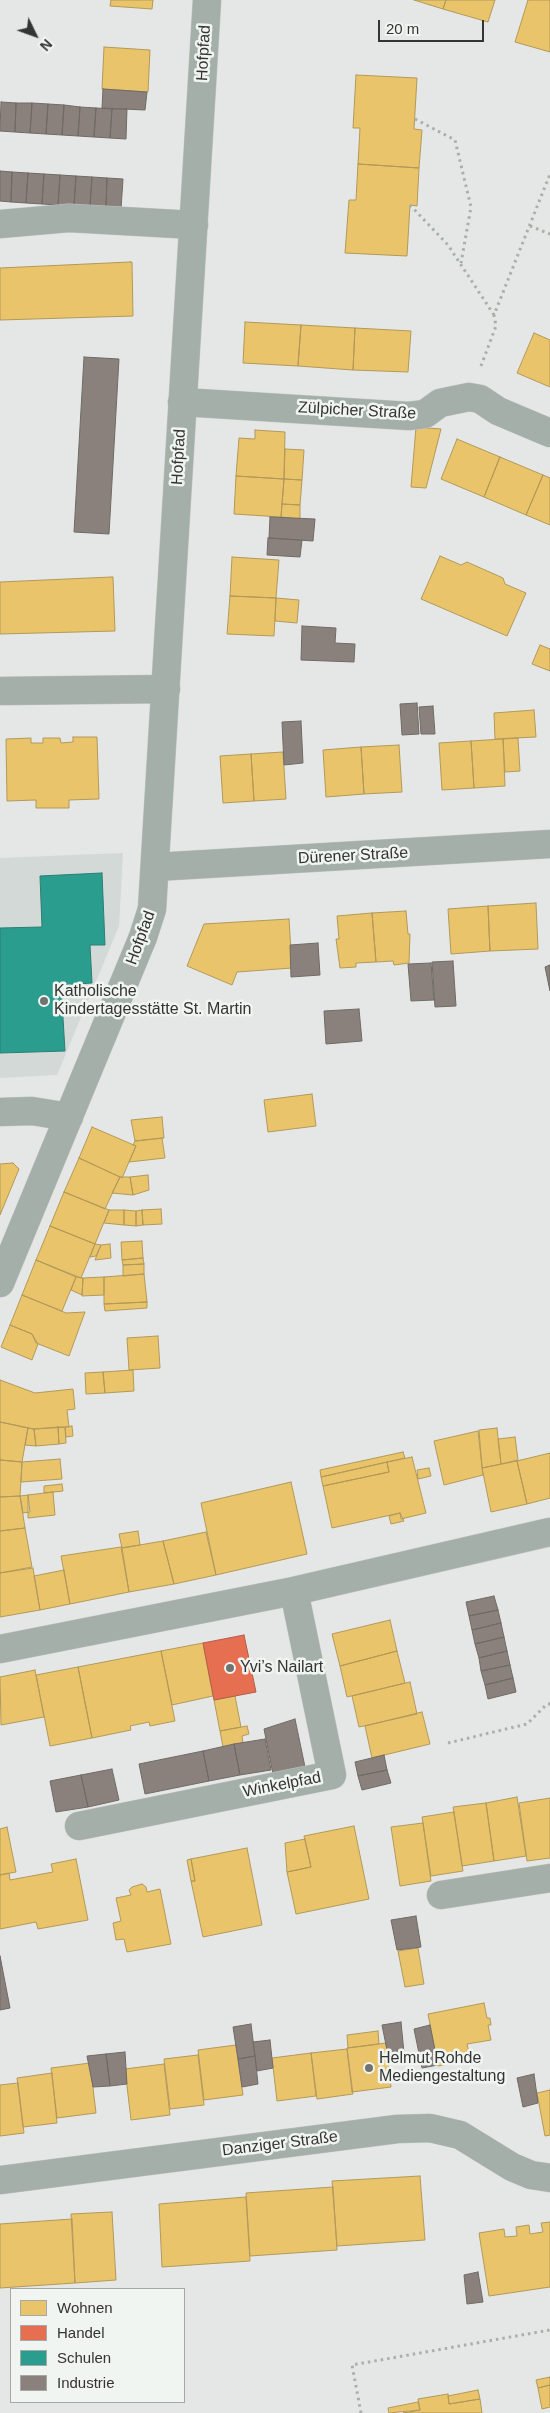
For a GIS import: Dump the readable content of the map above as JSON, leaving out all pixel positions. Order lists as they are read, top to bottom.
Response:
{
  "streets": {
    "street": [
      "Hofpfad",
      "Zülpicher Straße",
      "Dürener Straße",
      "Winkelpfad",
      "Danziger Straße"
    ]
  },
  "crossings": [
    ["Hofpfad", "Zülpicher Straße"],
    ["Hofpfad", "Dürener Straße"]
  ],
  "places": ["Katholische Kindertagesstätte St. Martin", "Yvi’s Nailart", "Helmut Rohde Mediengestaltung"],
  "legend": [
    "Wohnen",
    "Handel",
    "Schulen",
    "Industrie"
  ],
  "scale_bar": "20 m",
  "north": "bottom right"
}
